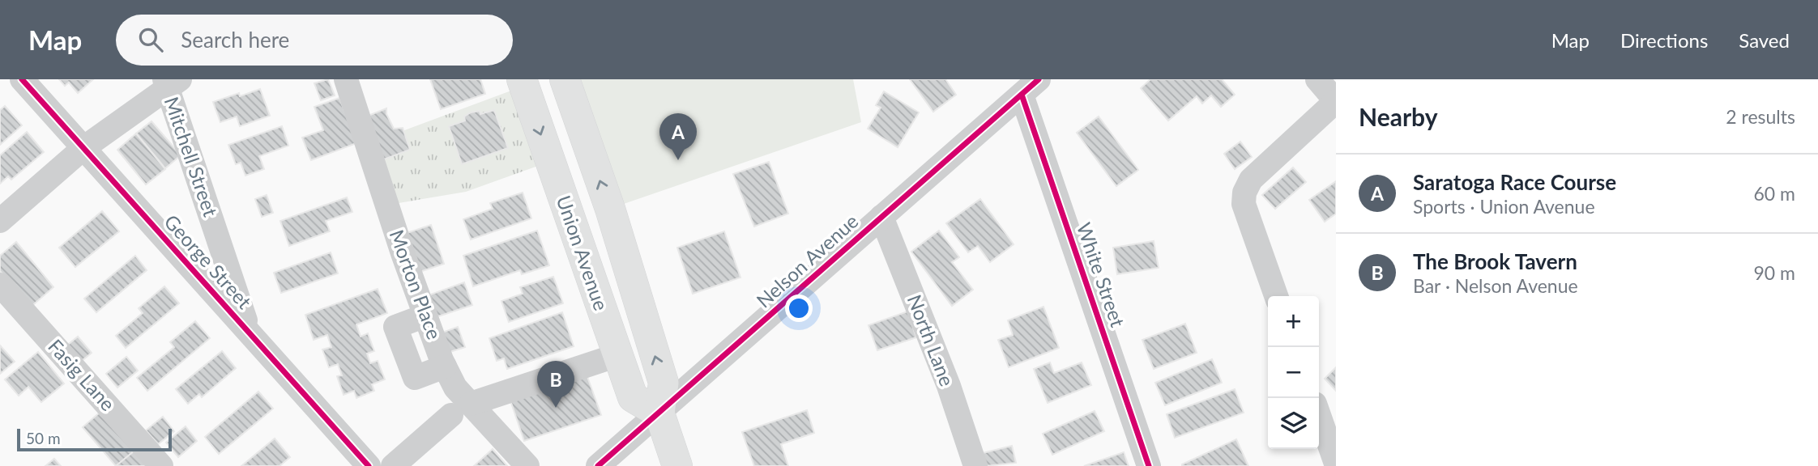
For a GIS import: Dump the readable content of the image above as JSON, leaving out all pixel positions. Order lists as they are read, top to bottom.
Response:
{
  "streets": {
    "main road": ["Union Avenue"],
    "street": [
      "Mitchell Street",
      "Nelson Avenue",
      "George Street",
      "White Street",
      "Morton Place",
      "North Lane",
      "Fasig Lane"
    ]
  },
  "crossings": [
    ["Mitchell Street", "George Street"],
    ["Union Avenue", "Nelson Avenue"],
    ["Nelson Avenue", "White Street"],
    ["Nelson Avenue", "North Lane"]
  ],
  "scale_bar": "50 m",
  "page": {
    "header": "Map",
    "search": "Search here",
    "nav": ["Map", "Directions", "Saved"],
    "heading": ["Nearby", "2 results"],
    "pins": ["A", "B"],
    "list": [
      {
        "mark": "A",
        "name": "Saratoga Race Course",
        "note": "Sports · Union Avenue",
        "value": "60 m"
      },
      {
        "mark": "B",
        "name": "The Brook Tavern",
        "note": "Bar · Nelson Avenue",
        "value": "90 m"
      }
    ],
    "map_buttons": ["+", "−"],
    "scale": "50 m"
  }
}
